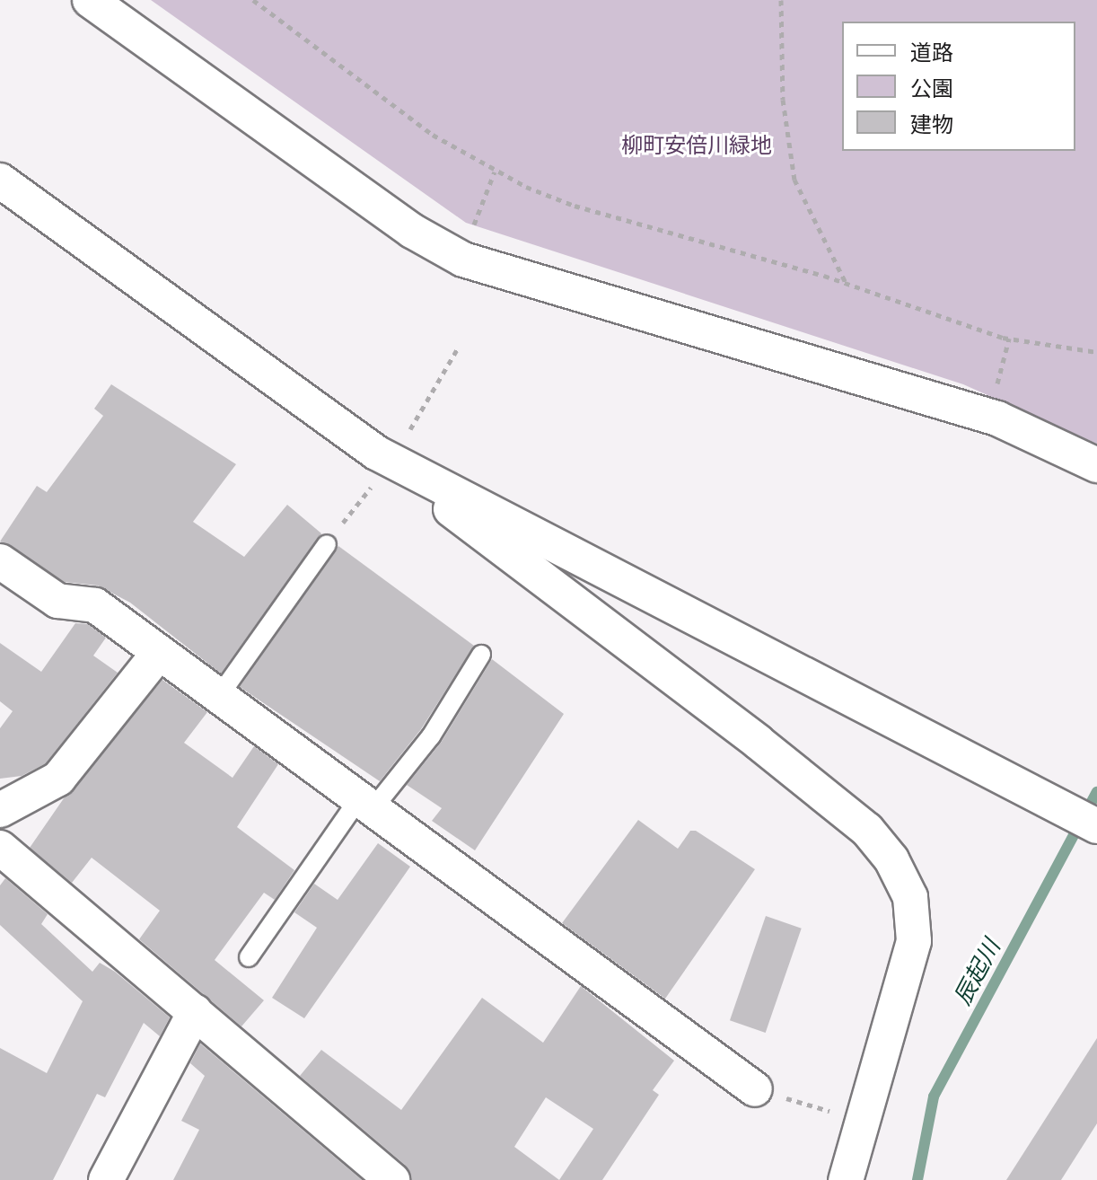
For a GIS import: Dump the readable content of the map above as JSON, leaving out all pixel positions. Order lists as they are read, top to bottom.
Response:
{
  "water": ["辰起川"],
  "parks": ["柳町安倍川緑地"],
  "legend": ["道路", "公園", "建物"]
}
